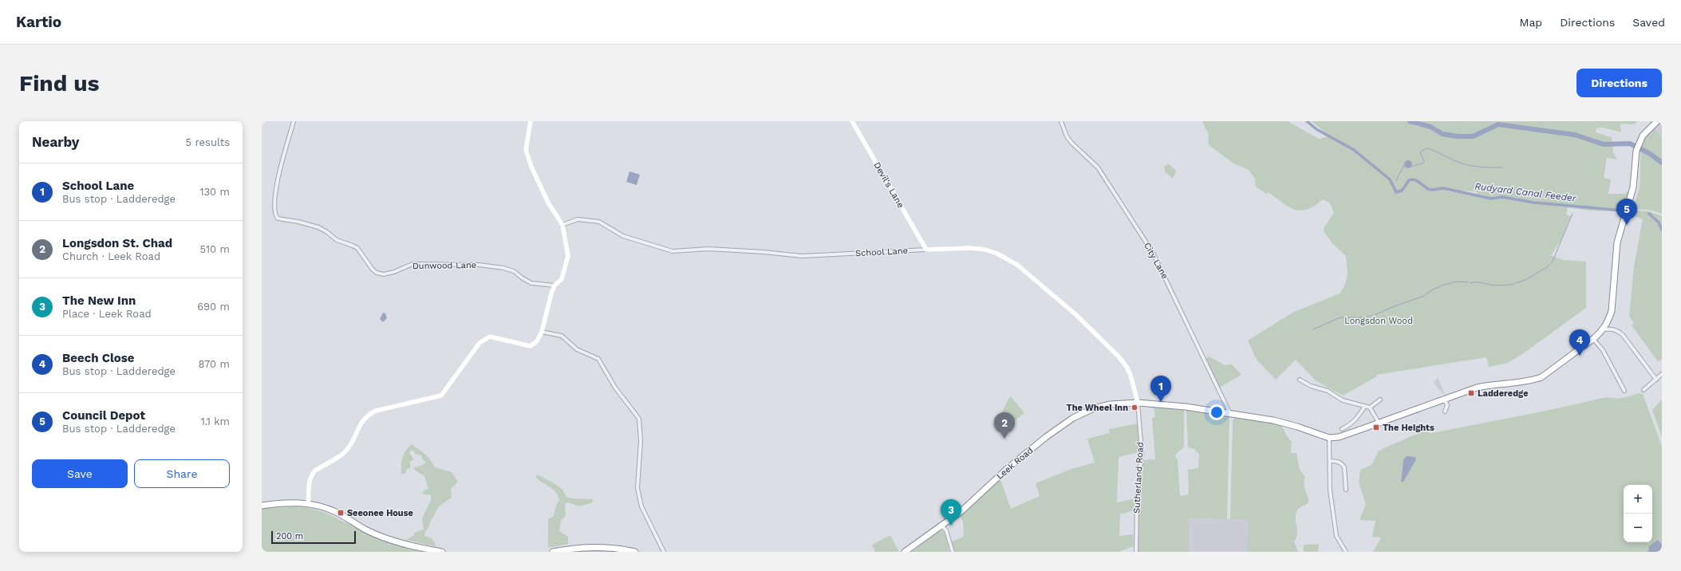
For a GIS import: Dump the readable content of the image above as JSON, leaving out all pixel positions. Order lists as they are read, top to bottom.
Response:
{
  "streets": {
    "highway": ["Leek Road"],
    "street": [
      "Devil's Lane",
      "School Lane",
      "City Lane",
      "Dunwood Lane",
      "Sutherland Road"
    ]
  },
  "crossings": [
    ["Devil's Lane", "School Lane"],
    ["School Lane", "Leek Road"],
    ["School Lane", "Sutherland Road"],
    ["Leek Road", "Sutherland Road"]
  ],
  "water": ["Rudyard Canal Feeder"],
  "parks": ["Longsdon Wood"],
  "places": {
    "transit": ["Ladderedge", "The Heights", "Seeonee House"],
    "other": ["The Wheel Inn"]
  },
  "scale_bar": "200 m",
  "page": {
    "header": "Kartio",
    "nav": ["Map", "Directions", "Saved"],
    "buttons": [
      "Directions",
      ["Save", "Share"]
    ],
    "title": "Find us",
    "heading": ["Nearby", "5 results"],
    "list": [
      {
        "mark": "1",
        "name": "School Lane",
        "note": "Bus stop · Ladderedge",
        "value": "130 m"
      },
      {
        "mark": "2",
        "name": "Longsdon St. Chad",
        "note": "Church · Leek Road",
        "value": "510 m"
      },
      {
        "mark": "3",
        "name": "The New Inn",
        "note": "Place · Leek Road",
        "value": "690 m"
      },
      {
        "mark": "4",
        "name": "Beech Close",
        "note": "Bus stop · Ladderedge",
        "value": "870 m"
      },
      {
        "mark": "5",
        "name": "Council Depot",
        "note": "Bus stop · Ladderedge",
        "value": "1.1 km"
      }
    ],
    "pins": [
      "5",
      "4",
      "1",
      "2",
      "3"
    ],
    "map_buttons": ["+", "−"],
    "scale": "200 m"
  }
}
